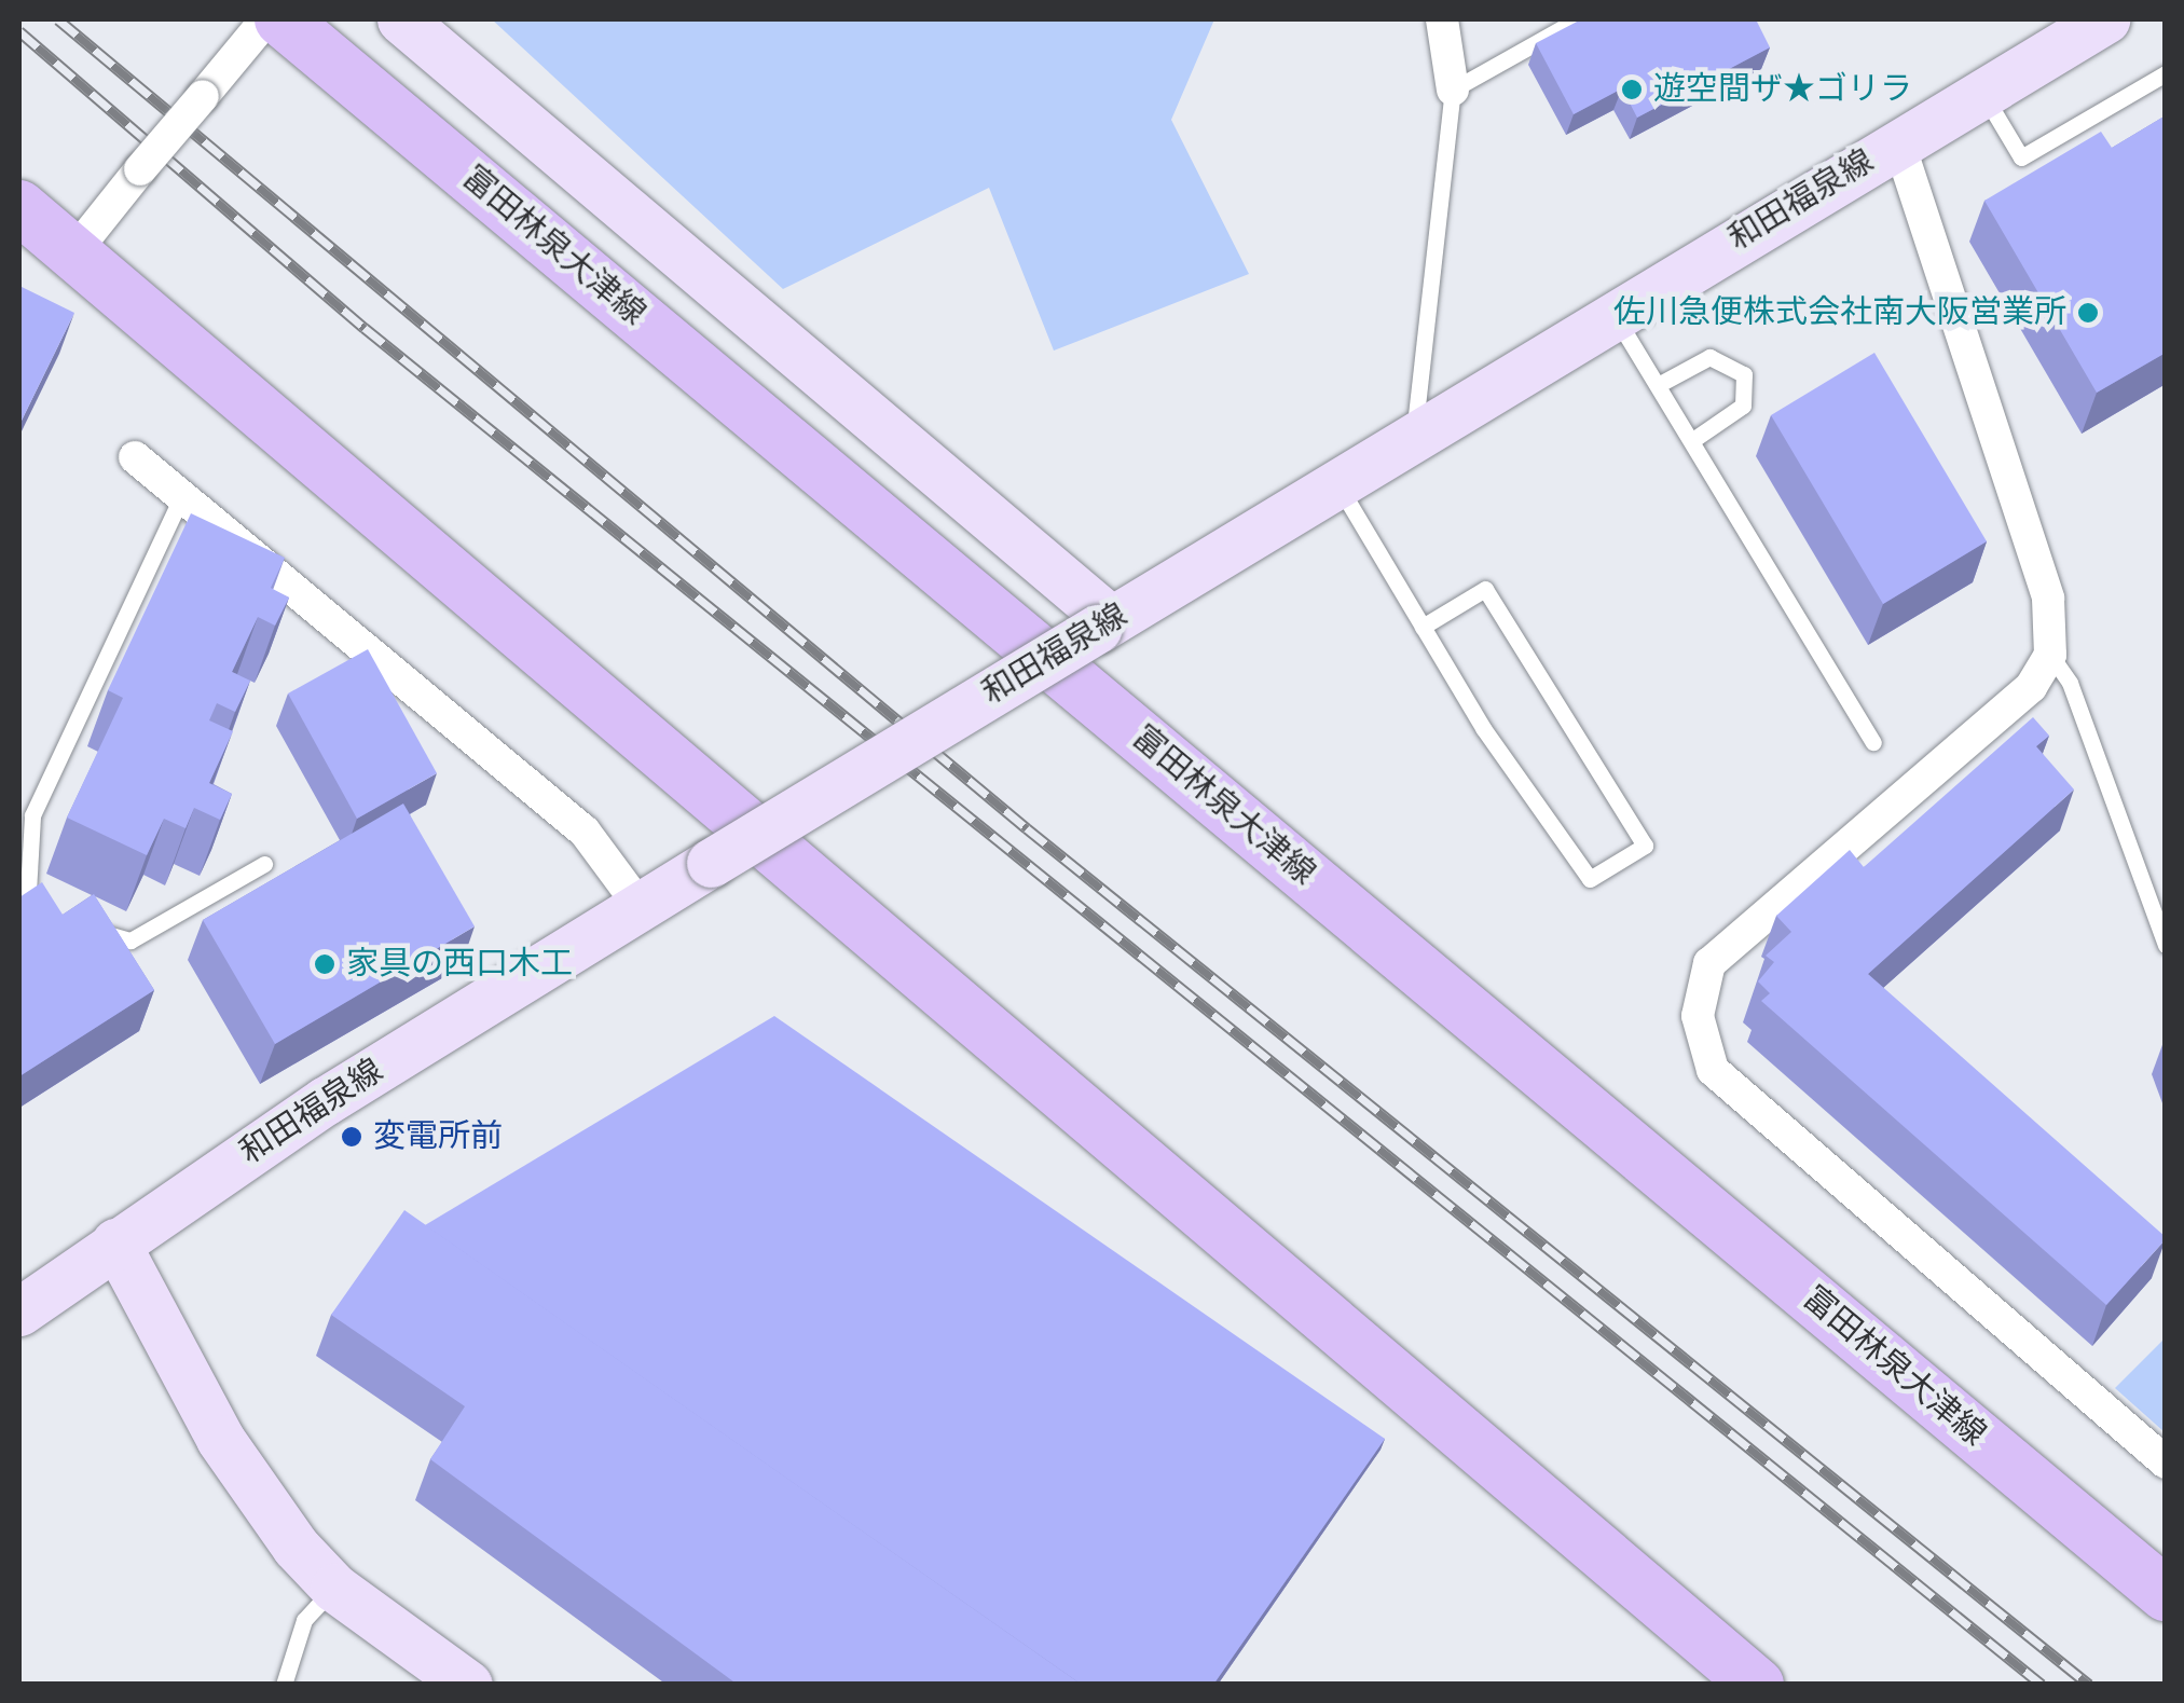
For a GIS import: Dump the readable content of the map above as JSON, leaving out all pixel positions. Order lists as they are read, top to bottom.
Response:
{
  "streets": {
    "main road": ["和田福泉線", "富田林泉大津線"]
  },
  "places": [
    "遊空間ザ★ゴリラ",
    "佐川急便株式会社南大阪営業所",
    "家具の西口木工",
    "変電所前"
  ]
}
